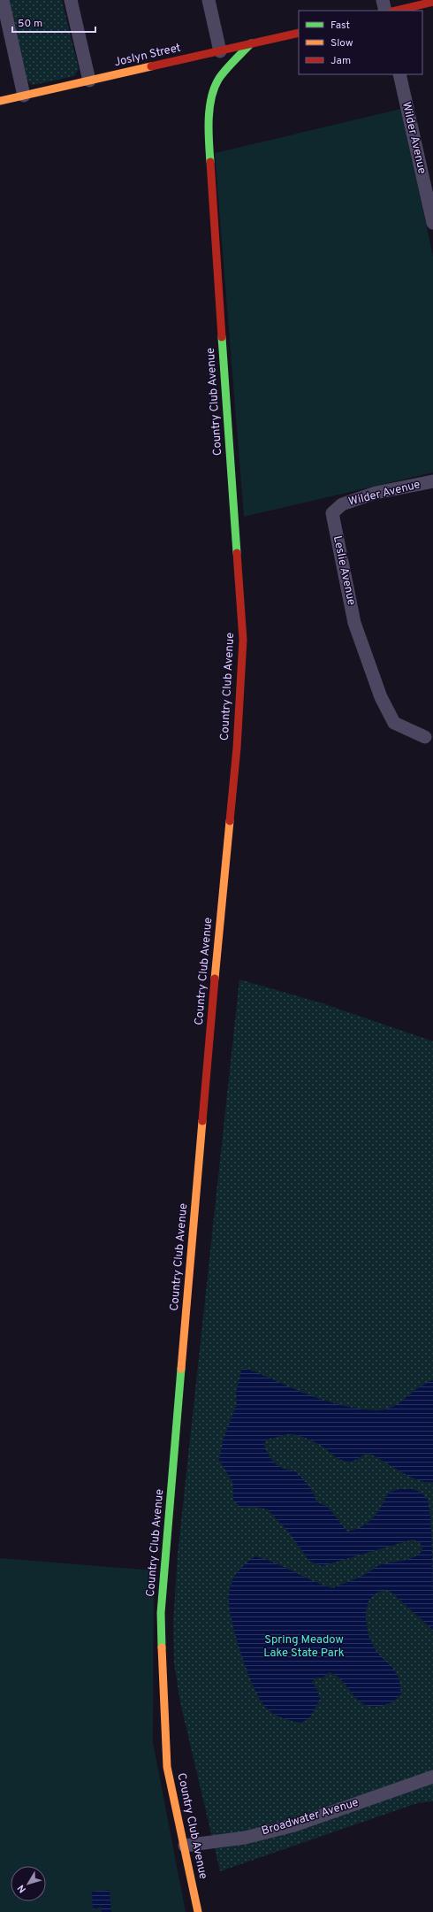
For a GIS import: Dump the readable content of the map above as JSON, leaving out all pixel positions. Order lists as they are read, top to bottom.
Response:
{
  "streets": {
    "street": [
      "Joslyn Street",
      "Wilder Avenue",
      "Country Club Avenue",
      "Leslie Avenue",
      "Broadwater Avenue"
    ]
  },
  "crossings": [
    ["Joslyn Street", "Country Club Avenue"],
    ["Wilder Avenue", "Leslie Avenue"],
    ["Country Club Avenue", "Broadwater Avenue"]
  ],
  "parks": ["Spring Meadow Lake State Park"],
  "legend": ["Fast", "Slow", "Jam"],
  "scale_bar": "50 m",
  "north": "bottom left"
}
